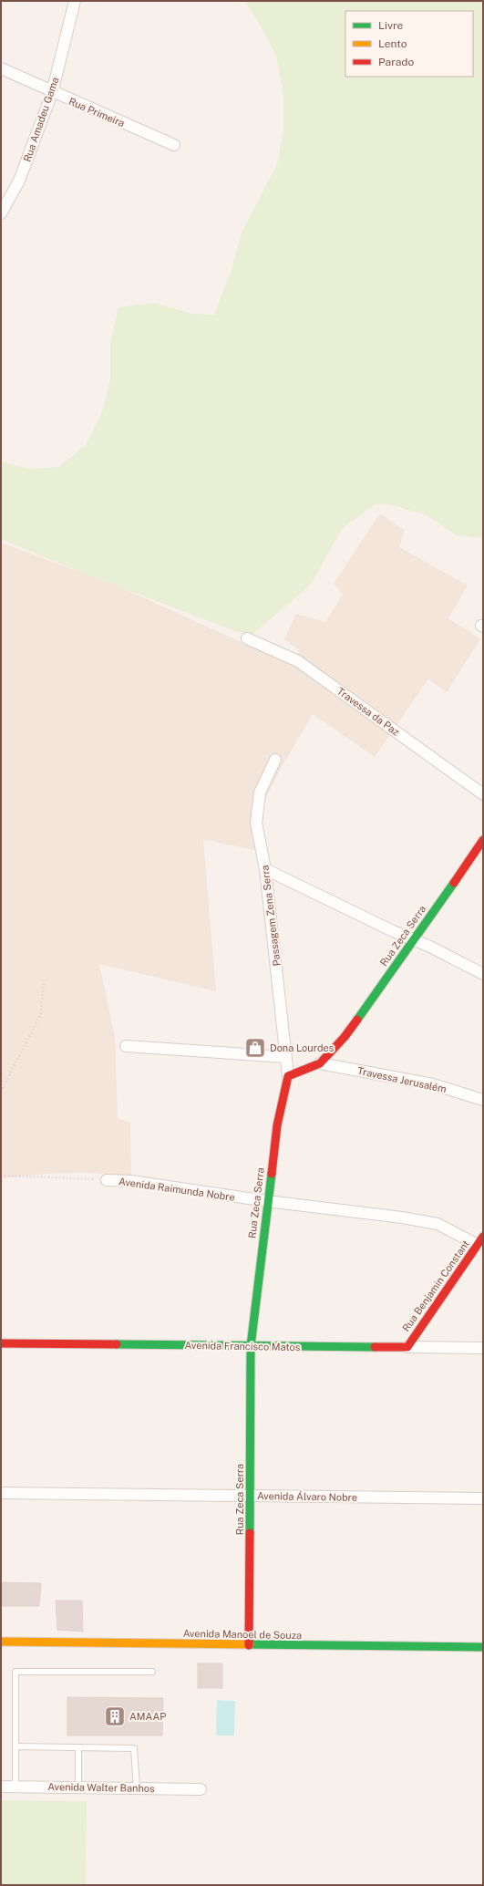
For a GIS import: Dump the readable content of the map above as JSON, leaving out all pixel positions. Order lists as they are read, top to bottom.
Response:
{
  "streets": {
    "street": [
      "Rua Primeira",
      "Rua Amadeu Gama",
      "Travessa da Paz",
      "Passagem Zena Serra",
      "Rua Zeca Serra",
      "Travessa Jerusalém",
      "Avenida Raimunda Nobre",
      "Rua Benjamin Constant",
      "Avenida Francisco Matos",
      "Avenida Álvaro Nobre",
      "Avenida Manoel de Souza",
      "Avenida Walter Banhos"
    ]
  },
  "crossings": [
    ["Rua Primeira", "Rua Amadeu Gama"],
    ["Passagem Zena Serra", "Rua Zeca Serra"],
    ["Rua Zeca Serra", "Travessa Jerusalém"],
    ["Rua Zeca Serra", "Avenida Raimunda Nobre"],
    ["Rua Zeca Serra", "Avenida Francisco Matos"],
    ["Rua Zeca Serra", "Avenida Álvaro Nobre"],
    ["Rua Zeca Serra", "Avenida Manoel de Souza"],
    ["Avenida Raimunda Nobre", "Rua Benjamin Constant"],
    ["Rua Benjamin Constant", "Avenida Francisco Matos"]
  ],
  "places": {
    "shop": ["Dona Lourdes"],
    "building": ["AMAAP"]
  },
  "legend": ["Livre", "Lento", "Parado"]
}
